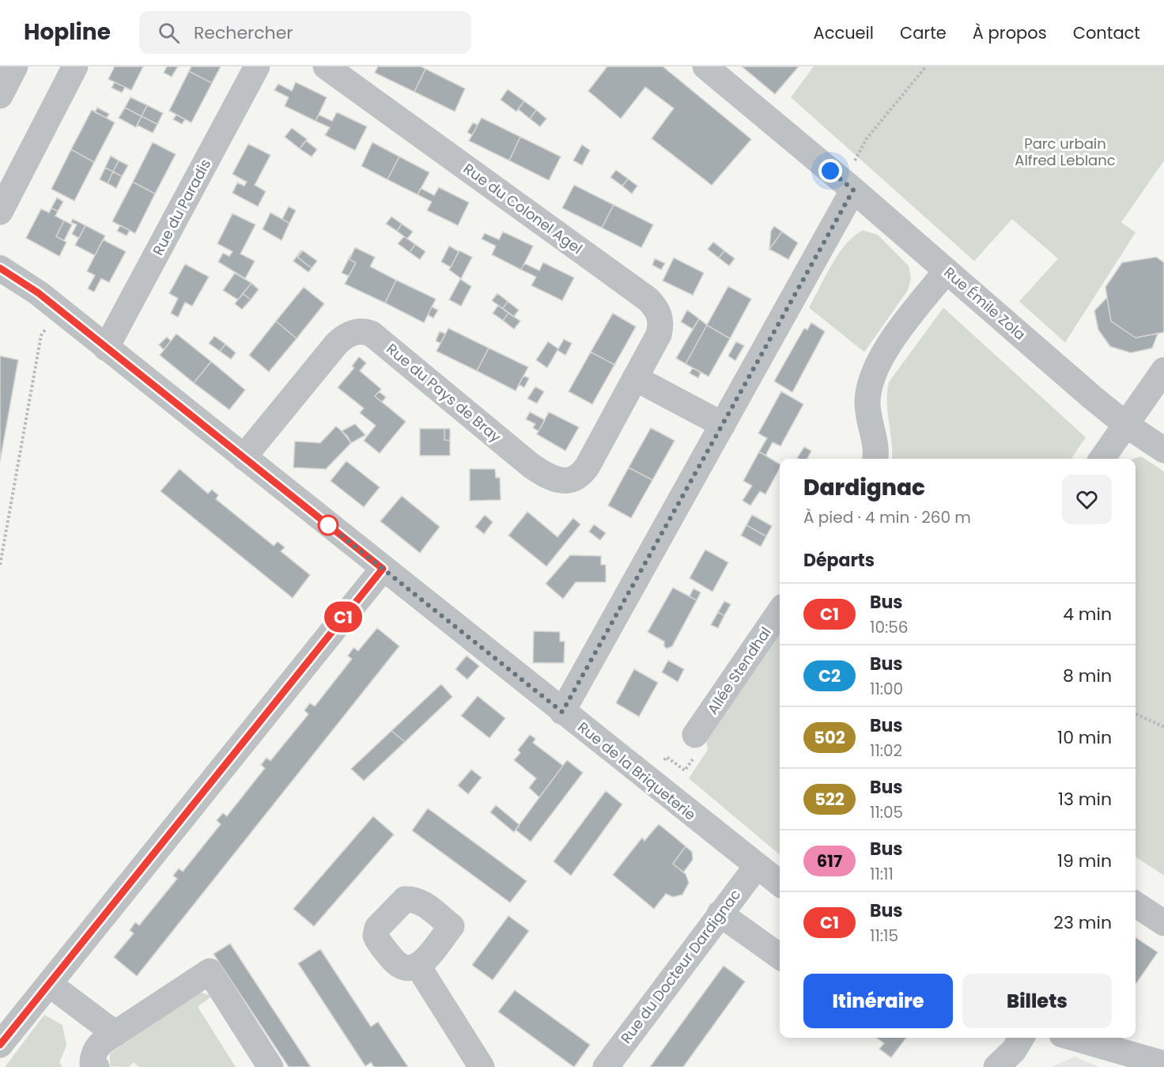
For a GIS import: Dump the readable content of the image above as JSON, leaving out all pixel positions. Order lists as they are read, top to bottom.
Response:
{
  "streets": {
    "street": [
      "Rue du Paradis",
      "Rue du Colonel Agel",
      "Rue Émile Zola",
      "Rue du Pays de Bray",
      "Allée Stendhal",
      "Rue de la Briqueterie",
      "Rue du Docteur Dardignac"
    ]
  },
  "crossings": [
    ["Rue du Paradis", "Rue de la Briqueterie"],
    ["Rue du Colonel Agel", "Rue du Pays de Bray"],
    ["Rue du Pays de Bray", "Rue de la Briqueterie"],
    ["Rue de la Briqueterie", "Rue du Docteur Dardignac"]
  ],
  "parks": ["Parc urbain Alfred Leblanc"],
  "lines": ["bus line C1"],
  "page": {
    "header": "Hopline",
    "search": "Rechercher",
    "nav": [
      "Accueil",
      "Carte",
      "À propos",
      "Contact"
    ],
    "on_map": "C1",
    "heading": [
      ["Dardignac", "À pied · 4 min · 260 m"],
      "Départs"
    ],
    "list": [
      {
        "mark": "C1",
        "name": "Bus",
        "note": "10:56",
        "value": "4 min"
      },
      {
        "mark": "C2",
        "name": "Bus",
        "note": "11:00",
        "value": "8 min"
      },
      {
        "mark": "502",
        "name": "Bus",
        "note": "11:02",
        "value": "10 min"
      },
      {
        "mark": "522",
        "name": "Bus",
        "note": "11:05",
        "value": "13 min"
      },
      {
        "mark": "617",
        "name": "Bus",
        "note": "11:11",
        "value": "19 min"
      },
      {
        "mark": "C1",
        "name": "Bus",
        "note": "11:15",
        "value": "23 min"
      }
    ],
    "buttons": ["Itinéraire", "Billets"]
  }
}
